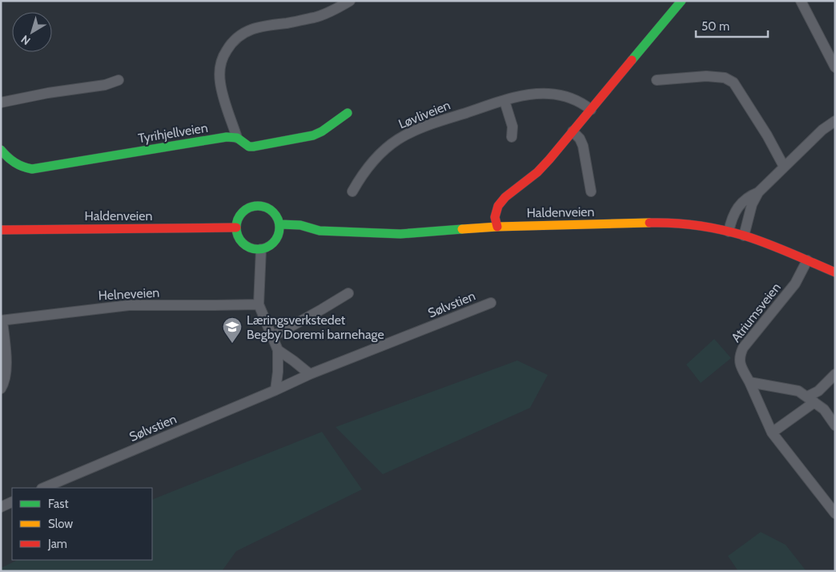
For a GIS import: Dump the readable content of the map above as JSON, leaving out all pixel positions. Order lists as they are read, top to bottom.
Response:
{
  "streets": {
    "main road": ["Tyrihjellveien", "Haldenveien"],
    "street": [
      "Løvliveien",
      "Helneveien",
      "Sølvstien",
      "Atriumsveien"
    ]
  },
  "crossings": [
    ["Haldenveien", "Atriumsveien"]
  ],
  "places": {
    "school or university": ["Læringsverkstedet Begby Doremi barnehage"]
  },
  "legend": ["Fast", "Slow", "Jam"],
  "scale_bar": "50 m",
  "north": "bottom left"
}
